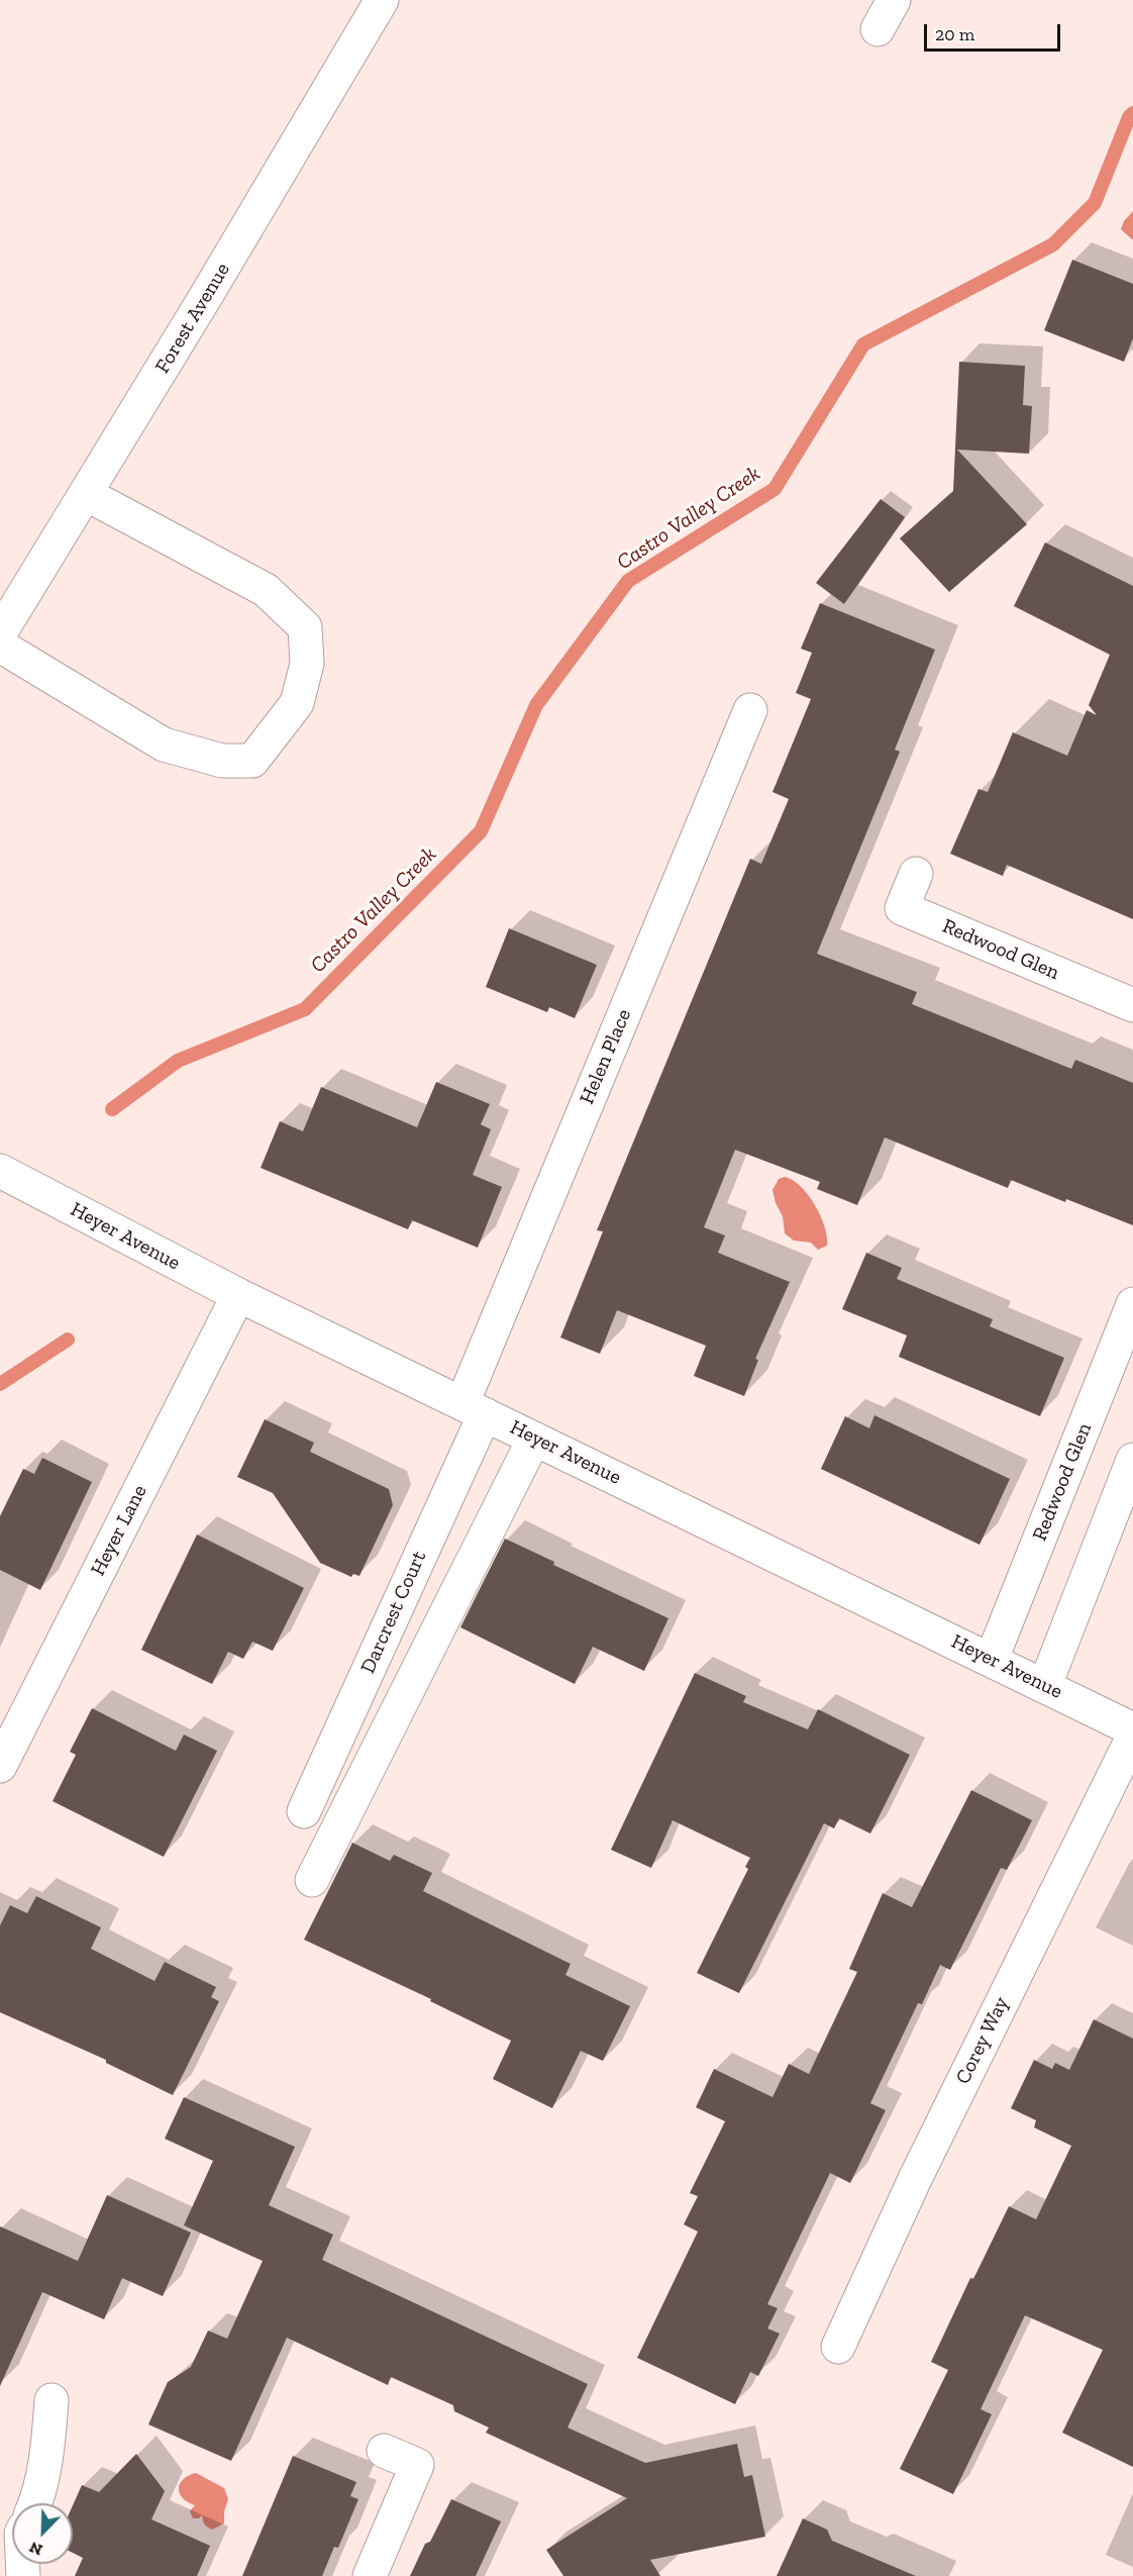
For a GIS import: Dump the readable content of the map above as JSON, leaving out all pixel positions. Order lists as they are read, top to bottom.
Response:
{
  "streets": {
    "street": [
      "Forest Avenue",
      "Redwood Glen",
      "Helen Place",
      "Heyer Avenue",
      "Heyer Lane",
      "Darcrest Court",
      "Corey Way"
    ]
  },
  "crossings": [
    ["Redwood Glen", "Heyer Avenue"],
    ["Helen Place", "Heyer Avenue"],
    ["Helen Place", "Darcrest Court"],
    ["Heyer Avenue", "Heyer Lane"],
    ["Heyer Avenue", "Darcrest Court"]
  ],
  "water": ["Castro Valley Creek"],
  "scale_bar": "20 m",
  "north": "bottom left"
}
